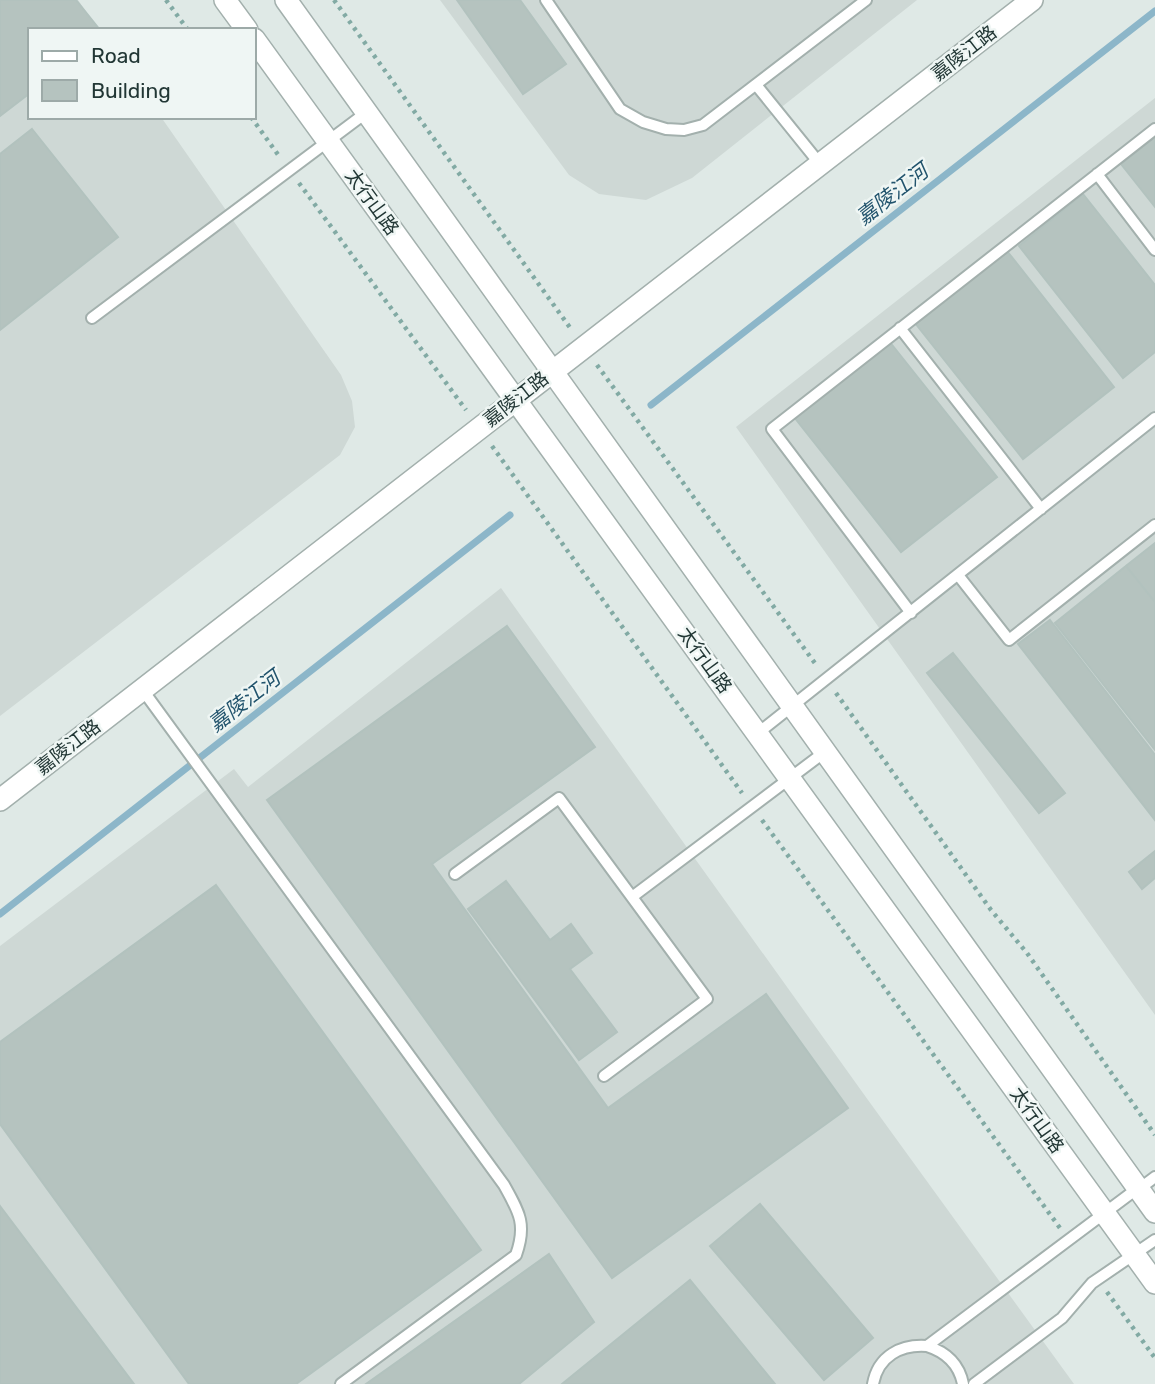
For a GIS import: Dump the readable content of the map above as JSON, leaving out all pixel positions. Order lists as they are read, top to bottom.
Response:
{
  "streets": {
    "street": ["嘉陵江路", "太行山路"]
  },
  "crossings": [
    ["嘉陵江路", "太行山路"]
  ],
  "water": ["嘉陵江河"],
  "legend": ["Road", "Building"]
}
